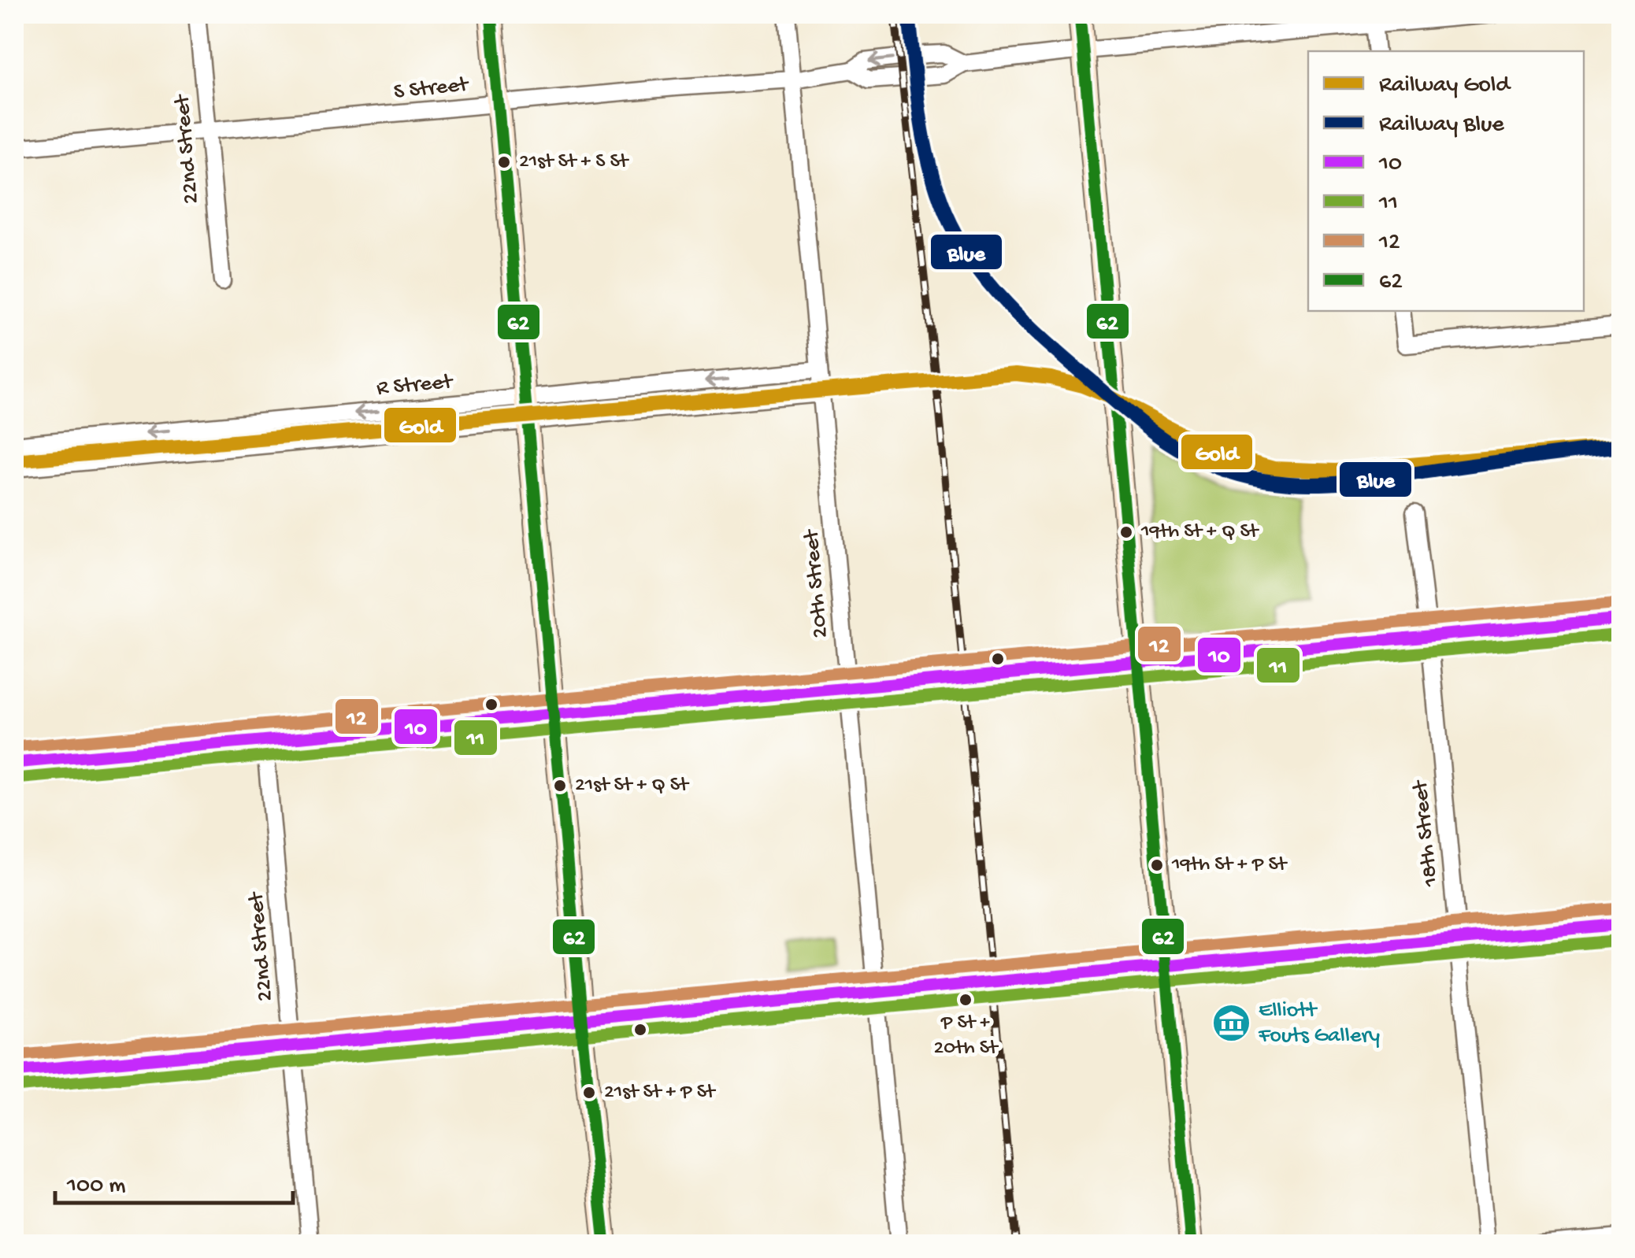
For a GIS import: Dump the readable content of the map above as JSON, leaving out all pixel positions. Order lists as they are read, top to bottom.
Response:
{
  "streets": {
    "street": [
      "S Street",
      "22nd Street",
      "R Street",
      "20th Street",
      "18th Street"
    ]
  },
  "crossings": [
    ["S Street", "22nd Street"],
    ["S Street", "20th Street"],
    ["R Street", "20th Street"]
  ],
  "places": {
    "other": [
      "21st St + S St",
      "19th St + Q St",
      "21st St + Q St",
      "19th St + P St",
      "P St + 20th St",
      "21st St + P St"
    ],
    "museum": ["Elliott Fouts Gallery"]
  },
  "lines": [
    "rail line Blue",
    "transit line 62",
    "rail line Gold",
    "transit line 12",
    "transit line 10",
    "transit line 11"
  ],
  "legend": [
    "Railway Gold",
    "Railway Blue",
    "10",
    "11",
    "12",
    "62"
  ],
  "scale_bar": "100 m"
}
